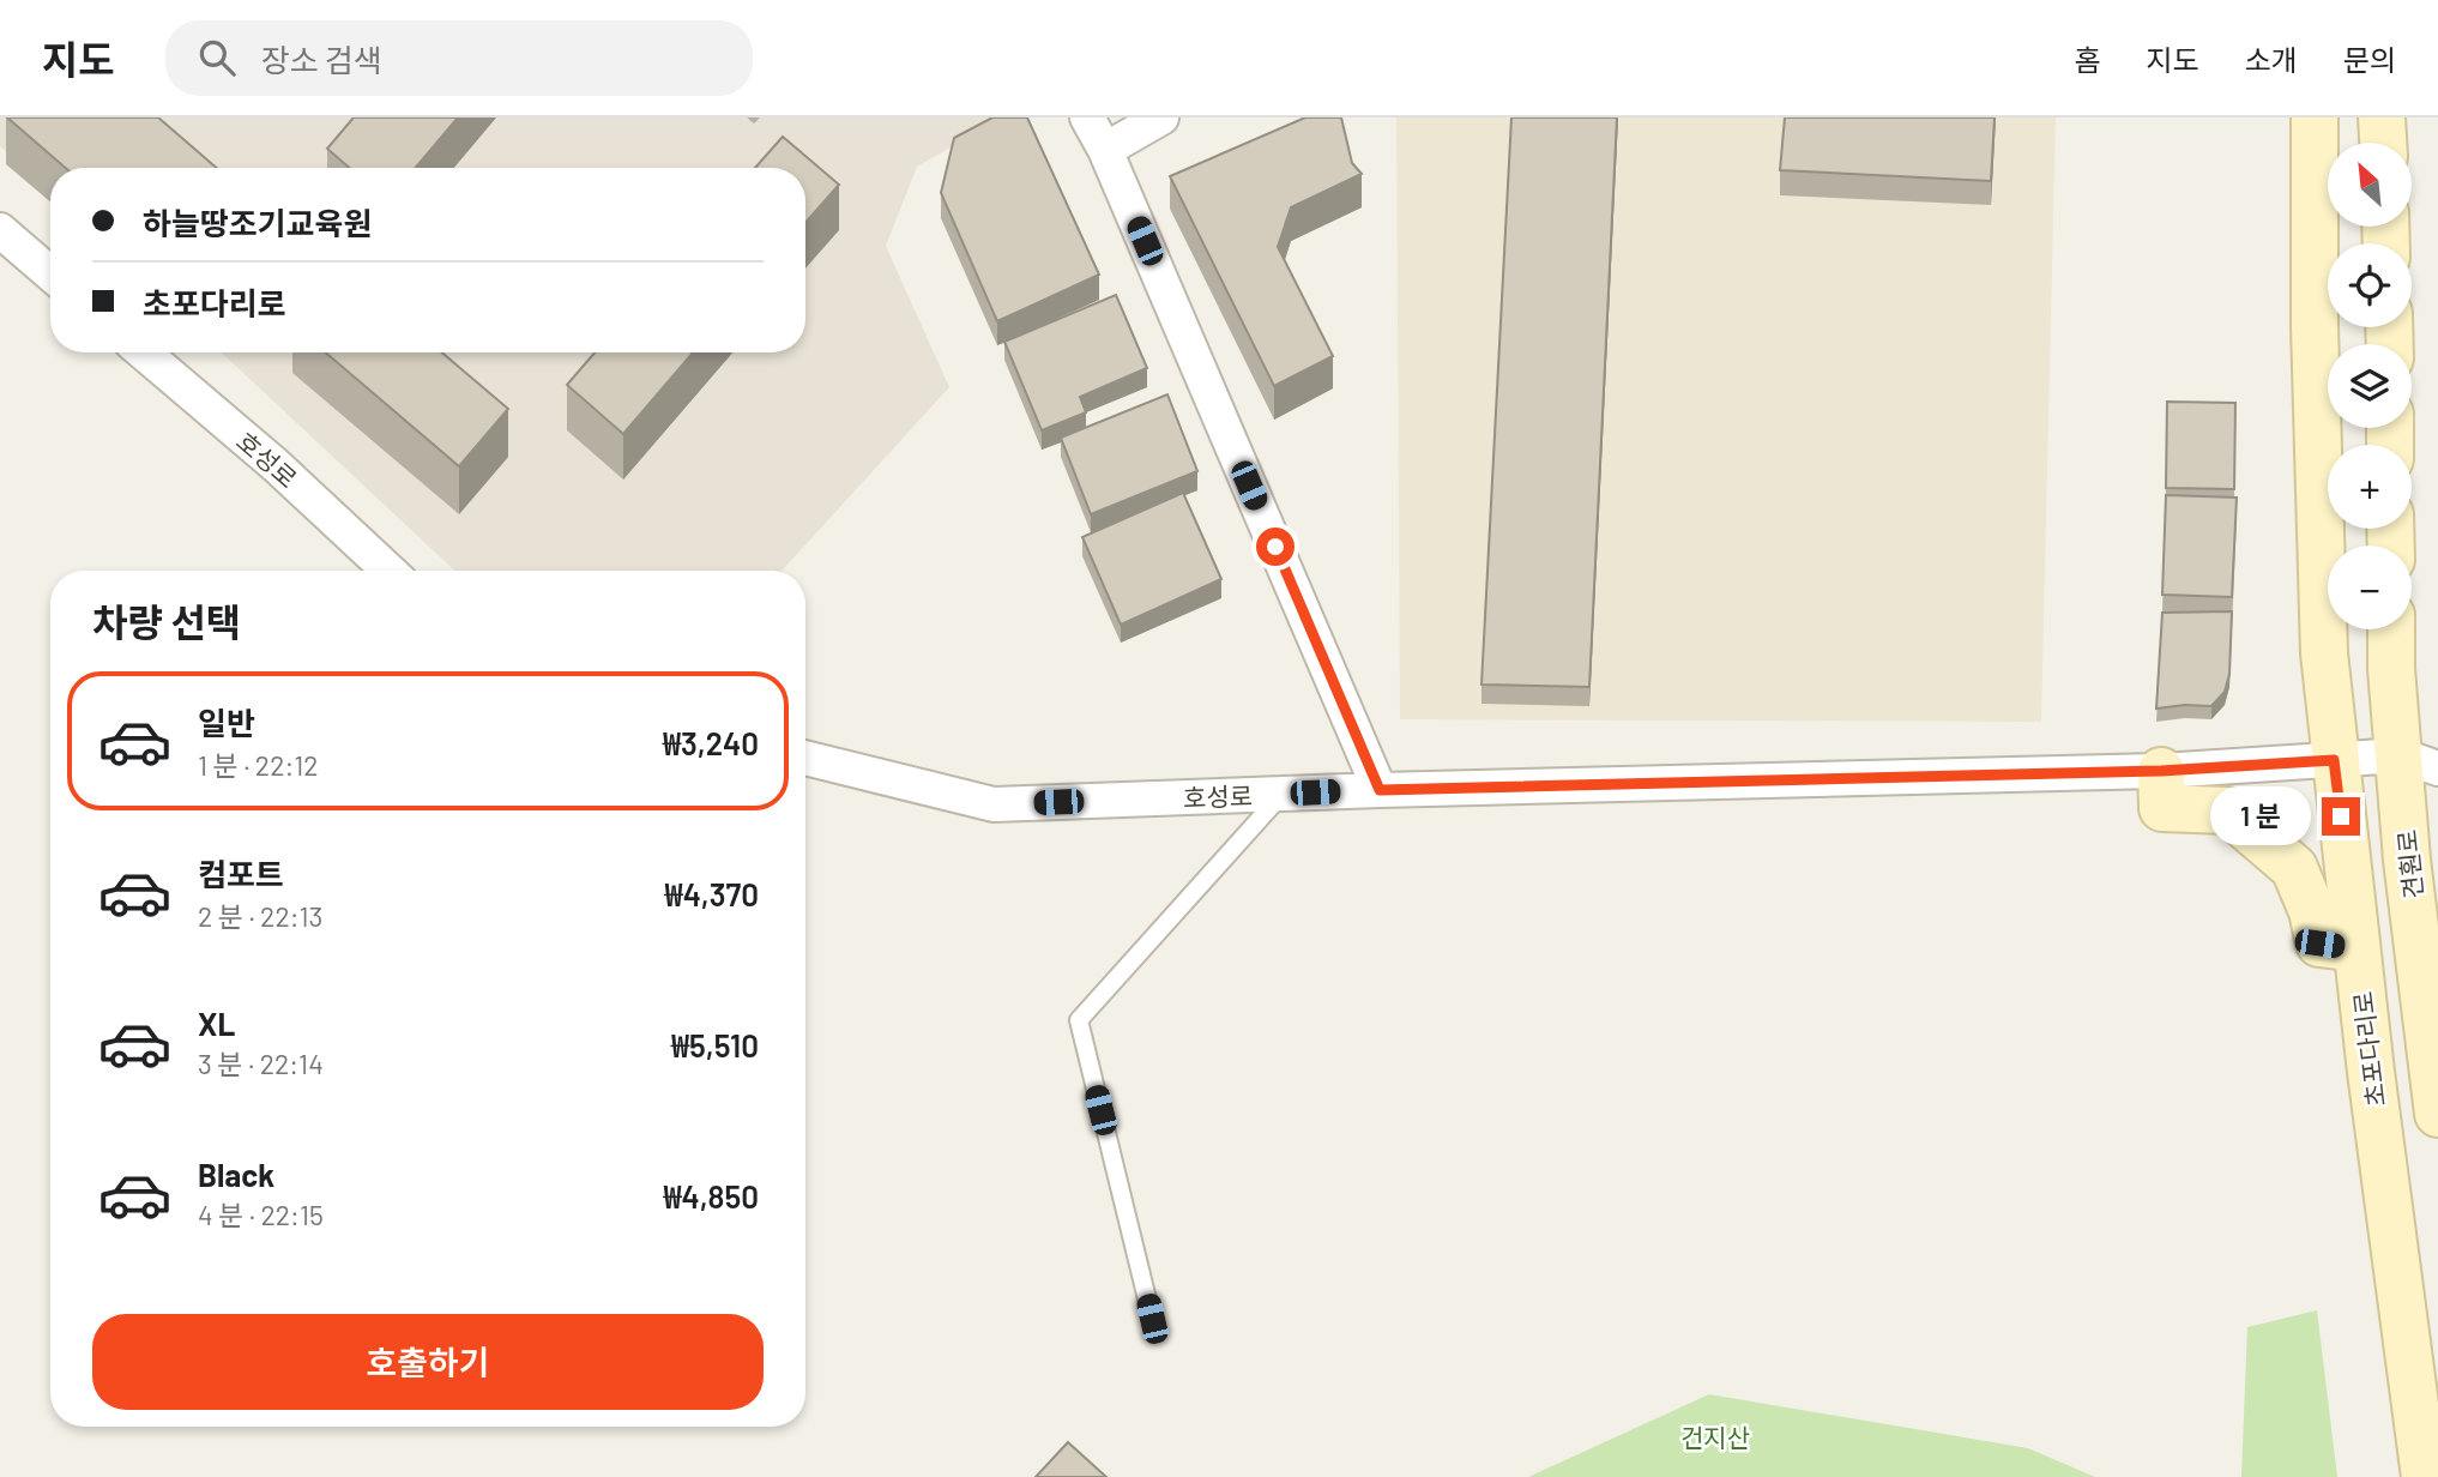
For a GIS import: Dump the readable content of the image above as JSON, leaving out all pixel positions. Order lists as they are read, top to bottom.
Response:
{
  "streets": {
    "street": ["호성로", "견훤로", "초포다리로"]
  },
  "crossings": [
    ["호성로", "견훤로"],
    ["호성로", "초포다리로"]
  ],
  "parks": ["건지산"],
  "north": "top left",
  "page": {
    "header": "지도",
    "search": "장소 검색",
    "nav": [
      "홈",
      "지도",
      "소개",
      "문의"
    ],
    "map_buttons": ["+", "−"],
    "banner": ["하늘땅조기교육원", "초포다리로"],
    "heading": "차량 선택",
    "list": [
      {
        "name": "일반",
        "note": "1 분 · 22:12",
        "value": "₩3,240"
      },
      {
        "name": "컴포트",
        "note": "2 분 · 22:13",
        "value": "₩4,370"
      },
      {
        "name": "XL",
        "note": "3 분 · 22:14",
        "value": "₩5,510"
      },
      {
        "name": "Black",
        "note": "4 분 · 22:15",
        "value": "₩4,850"
      }
    ],
    "bubble": "1 분",
    "buttons": "호출하기"
  }
}
